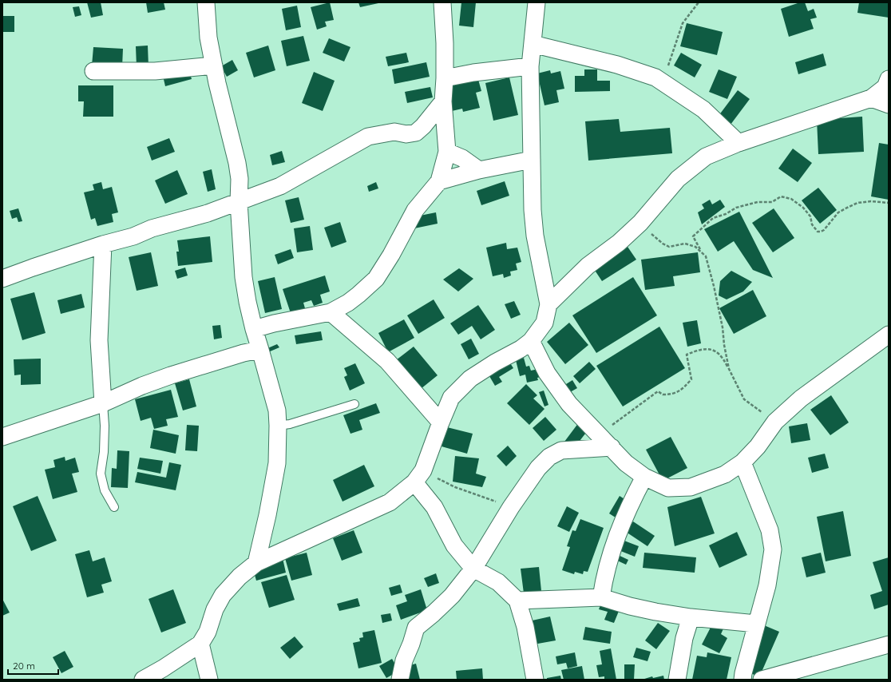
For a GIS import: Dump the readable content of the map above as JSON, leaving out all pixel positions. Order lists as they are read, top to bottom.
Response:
{
  "scale_bar": "20 m"
}
